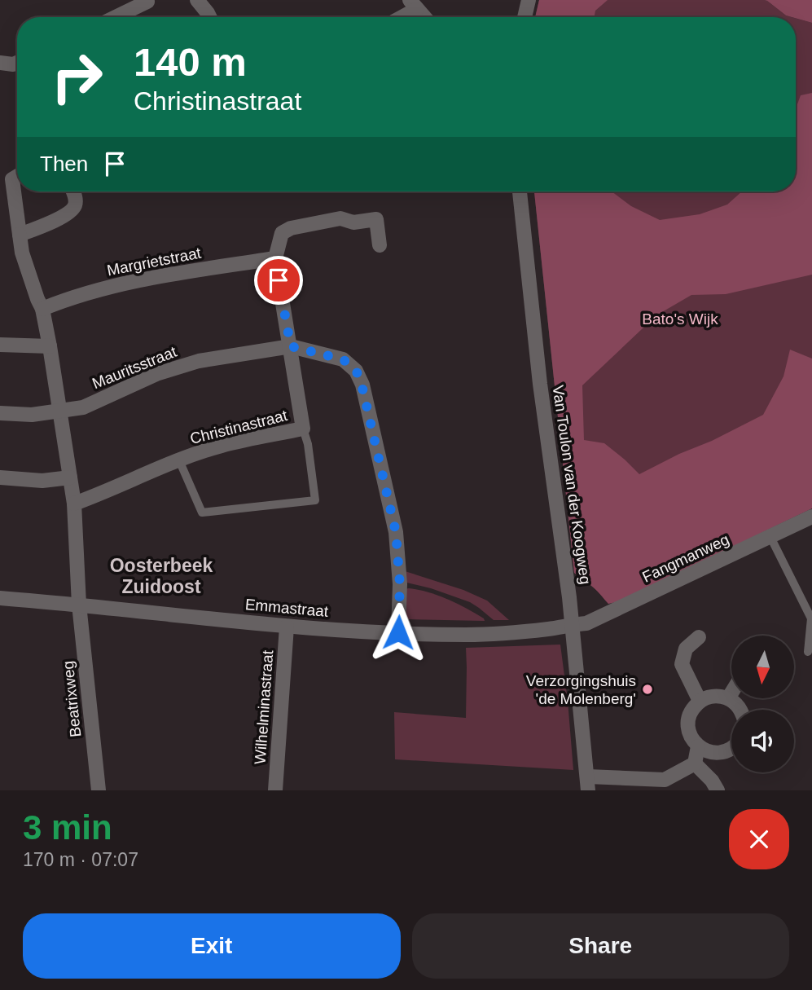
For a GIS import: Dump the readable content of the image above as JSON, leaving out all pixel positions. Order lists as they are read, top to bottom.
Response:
{
  "streets": {
    "street": [
      "Margrietstraat",
      "Mauritsstraat",
      "Christinastraat",
      "Van Toulon van der Koogweg",
      "Fangmanweg",
      "Emmastraat",
      "Beatrixweg",
      "Wilhelminastraat"
    ]
  },
  "crossings": [
    ["Margrietstraat", "Christinastraat"],
    ["Mauritsstraat", "Christinastraat"],
    ["Van Toulon van der Koogweg", "Fangmanweg"],
    ["Van Toulon van der Koogweg", "Emmastraat"],
    ["Fangmanweg", "Emmastraat"],
    ["Emmastraat", "Beatrixweg"],
    ["Emmastraat", "Wilhelminastraat"]
  ],
  "districts": ["Oosterbeek Zuidoost"],
  "parks": ["Bato's Wijk"],
  "places": ["Verzorgingshuis 'de Molenberg'"],
  "north": "bottom",
  "page": {
    "turn": ["140 m", "Christinastraat"],
    "then": "Then",
    "heading": ["3 min", "170 m · 07:07"],
    "buttons": ["Exit", "Share"]
  }
}
